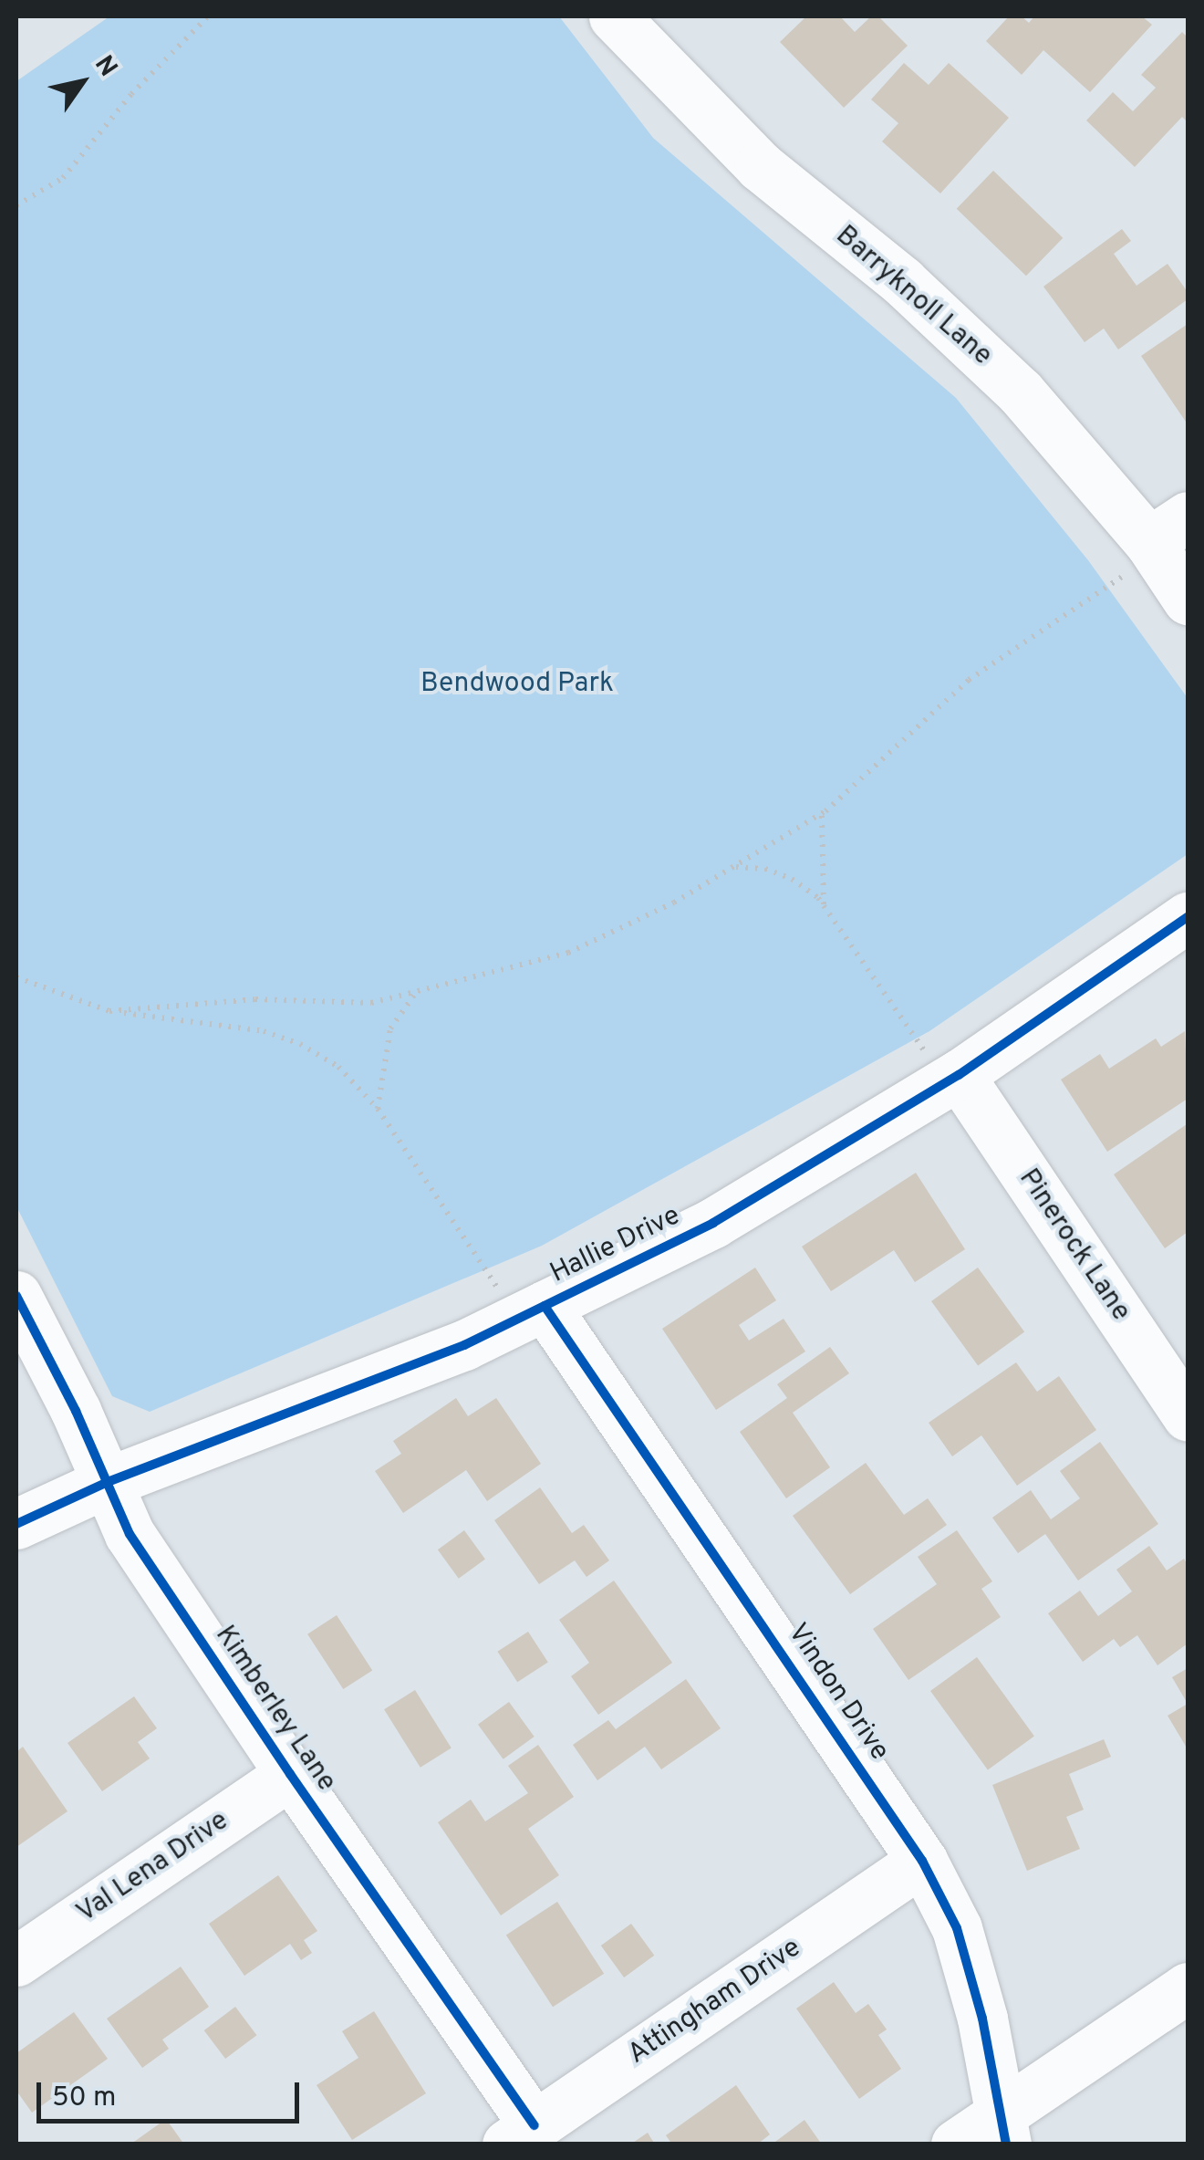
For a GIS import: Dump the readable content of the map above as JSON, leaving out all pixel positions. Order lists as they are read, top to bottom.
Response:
{
  "streets": {
    "street": [
      "Barryknoll Lane",
      "Hallie Drive",
      "Pinerock Lane",
      "Vindon Drive",
      "Kimberley Lane",
      "Val Lena Drive",
      "Attingham Drive"
    ]
  },
  "crossings": [
    ["Hallie Drive", "Pinerock Lane"],
    ["Hallie Drive", "Vindon Drive"],
    ["Hallie Drive", "Kimberley Lane"],
    ["Vindon Drive", "Attingham Drive"],
    ["Kimberley Lane", "Val Lena Drive"],
    ["Kimberley Lane", "Attingham Drive"]
  ],
  "parks": ["Bendwood Park"],
  "scale_bar": "50 m",
  "north": "top right"
}
